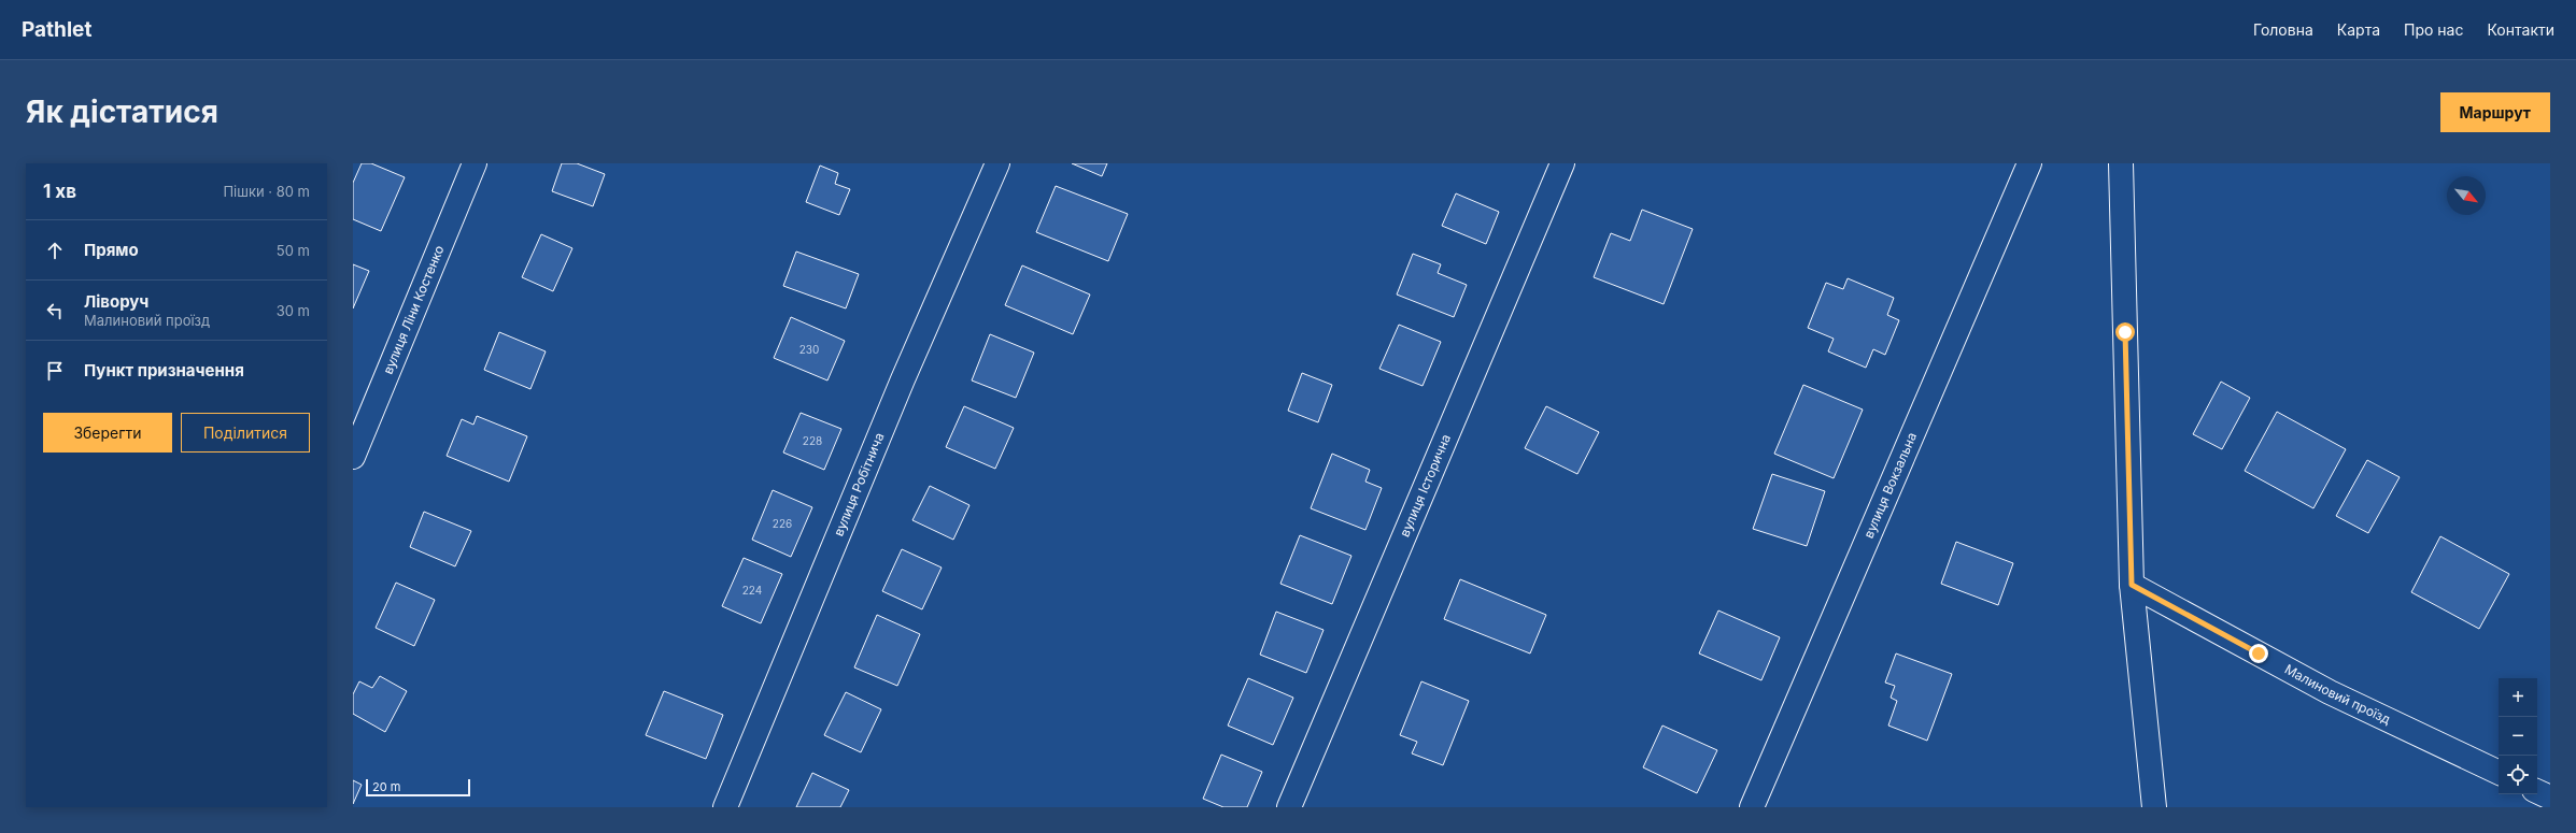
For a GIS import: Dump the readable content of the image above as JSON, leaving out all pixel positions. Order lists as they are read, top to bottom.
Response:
{
  "streets": {
    "street": [
      "вулиця Ліни Костенко",
      "вулиця Робітнича",
      "вулиця Історична",
      "вулиця Вокзальна",
      "Малиновий проїзд"
    ]
  },
  "house_numbers": [
    "230",
    "228",
    "226",
    "224"
  ],
  "scale_bar": "20 m",
  "north": "bottom right",
  "page": {
    "header": "Pathlet",
    "nav": [
      "Головна",
      "Карта",
      "Про нас",
      "Контакти"
    ],
    "buttons": [
      "Маршрут",
      ["Зберегти", "Поділитися"]
    ],
    "title": "Як дістатися",
    "heading": ["1 хв", "Пішки · 80 m"],
    "list": [
      ["Прямо", "50 m"],
      ["Ліворуч", "Малиновий проїзд", "30 m"],
      "Пункт призначення"
    ],
    "map_buttons": ["+", "−"],
    "scale": "20 m"
  }
}
